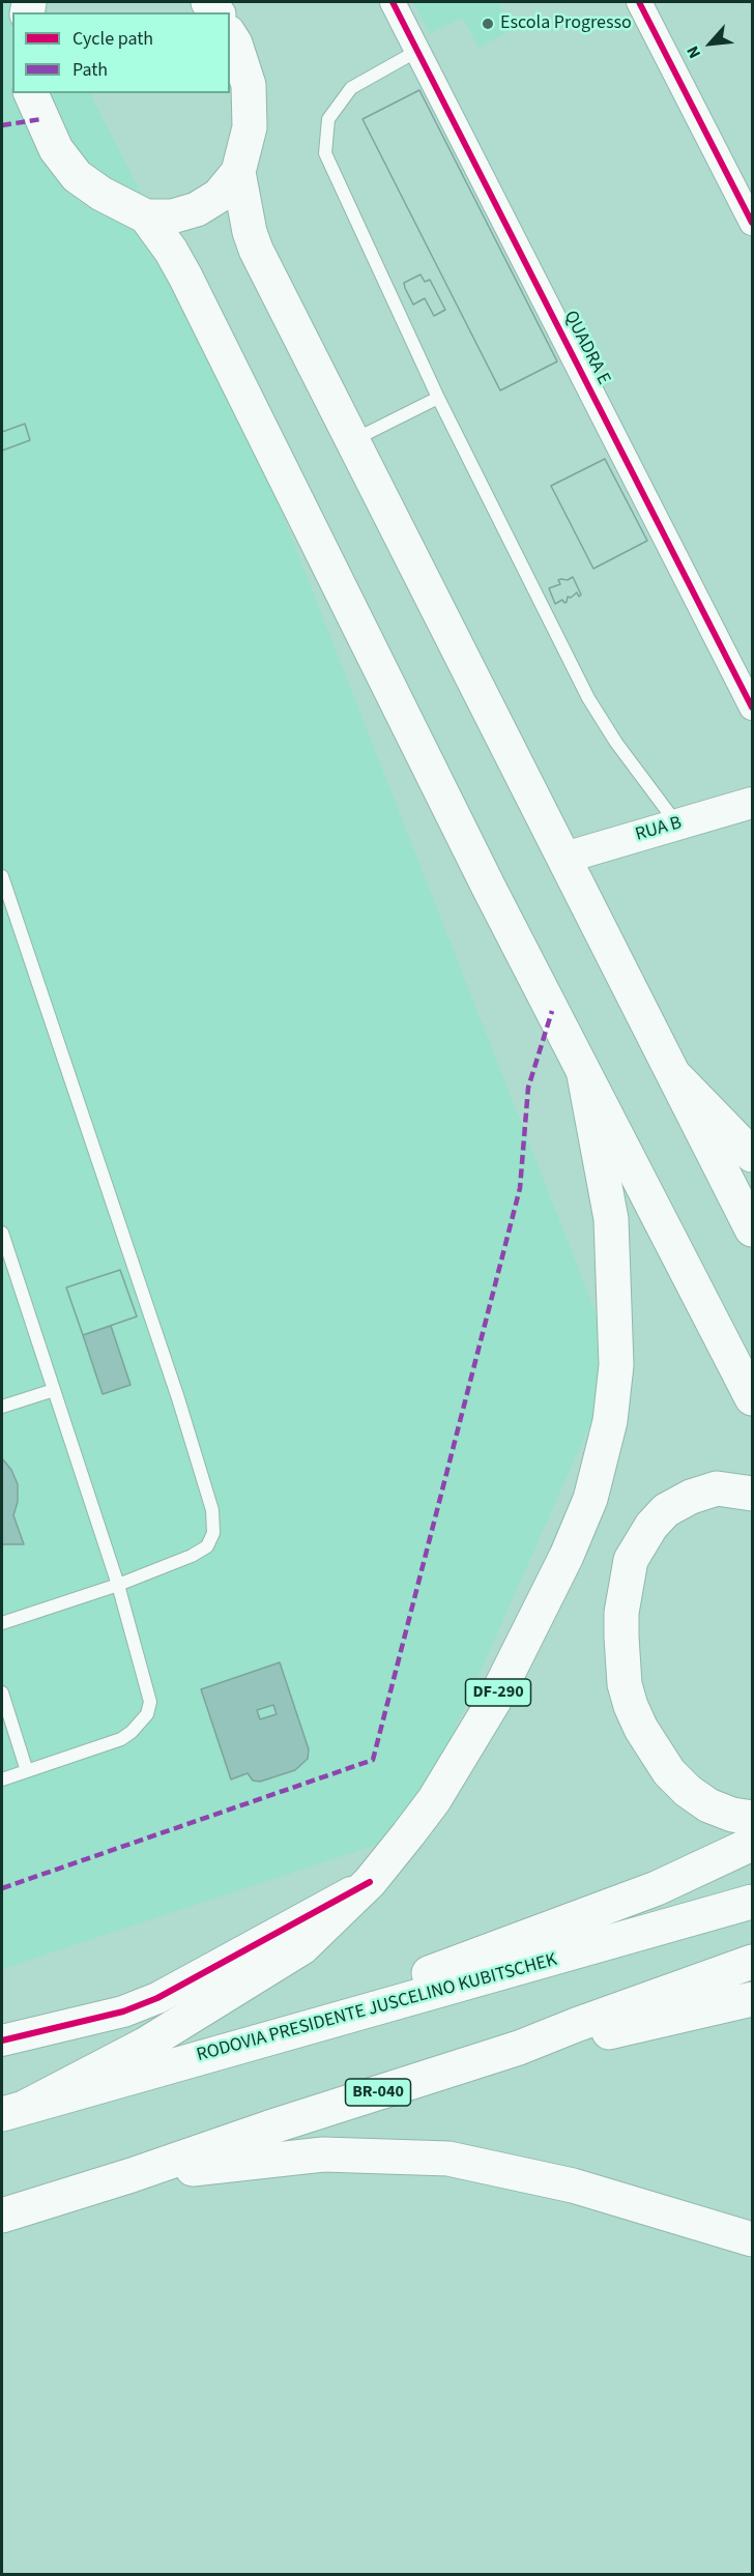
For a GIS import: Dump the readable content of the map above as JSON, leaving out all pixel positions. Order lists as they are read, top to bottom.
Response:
{
  "streets": {
    "main road": ["DF-290", "RODOVIA PRESIDENTE JUSCELINO KUBITSCHEK", "BR-040"],
    "street": ["QUADRA E", "RUA B"]
  },
  "crossings": [
    ["RUA B", "DF-290"],
    ["DF-290", "RODOVIA PRESIDENTE JUSCELINO KUBITSCHEK"]
  ],
  "places": ["Escola Progresso"],
  "legend": ["Cycle path", "Path"],
  "north": "bottom left"
}
